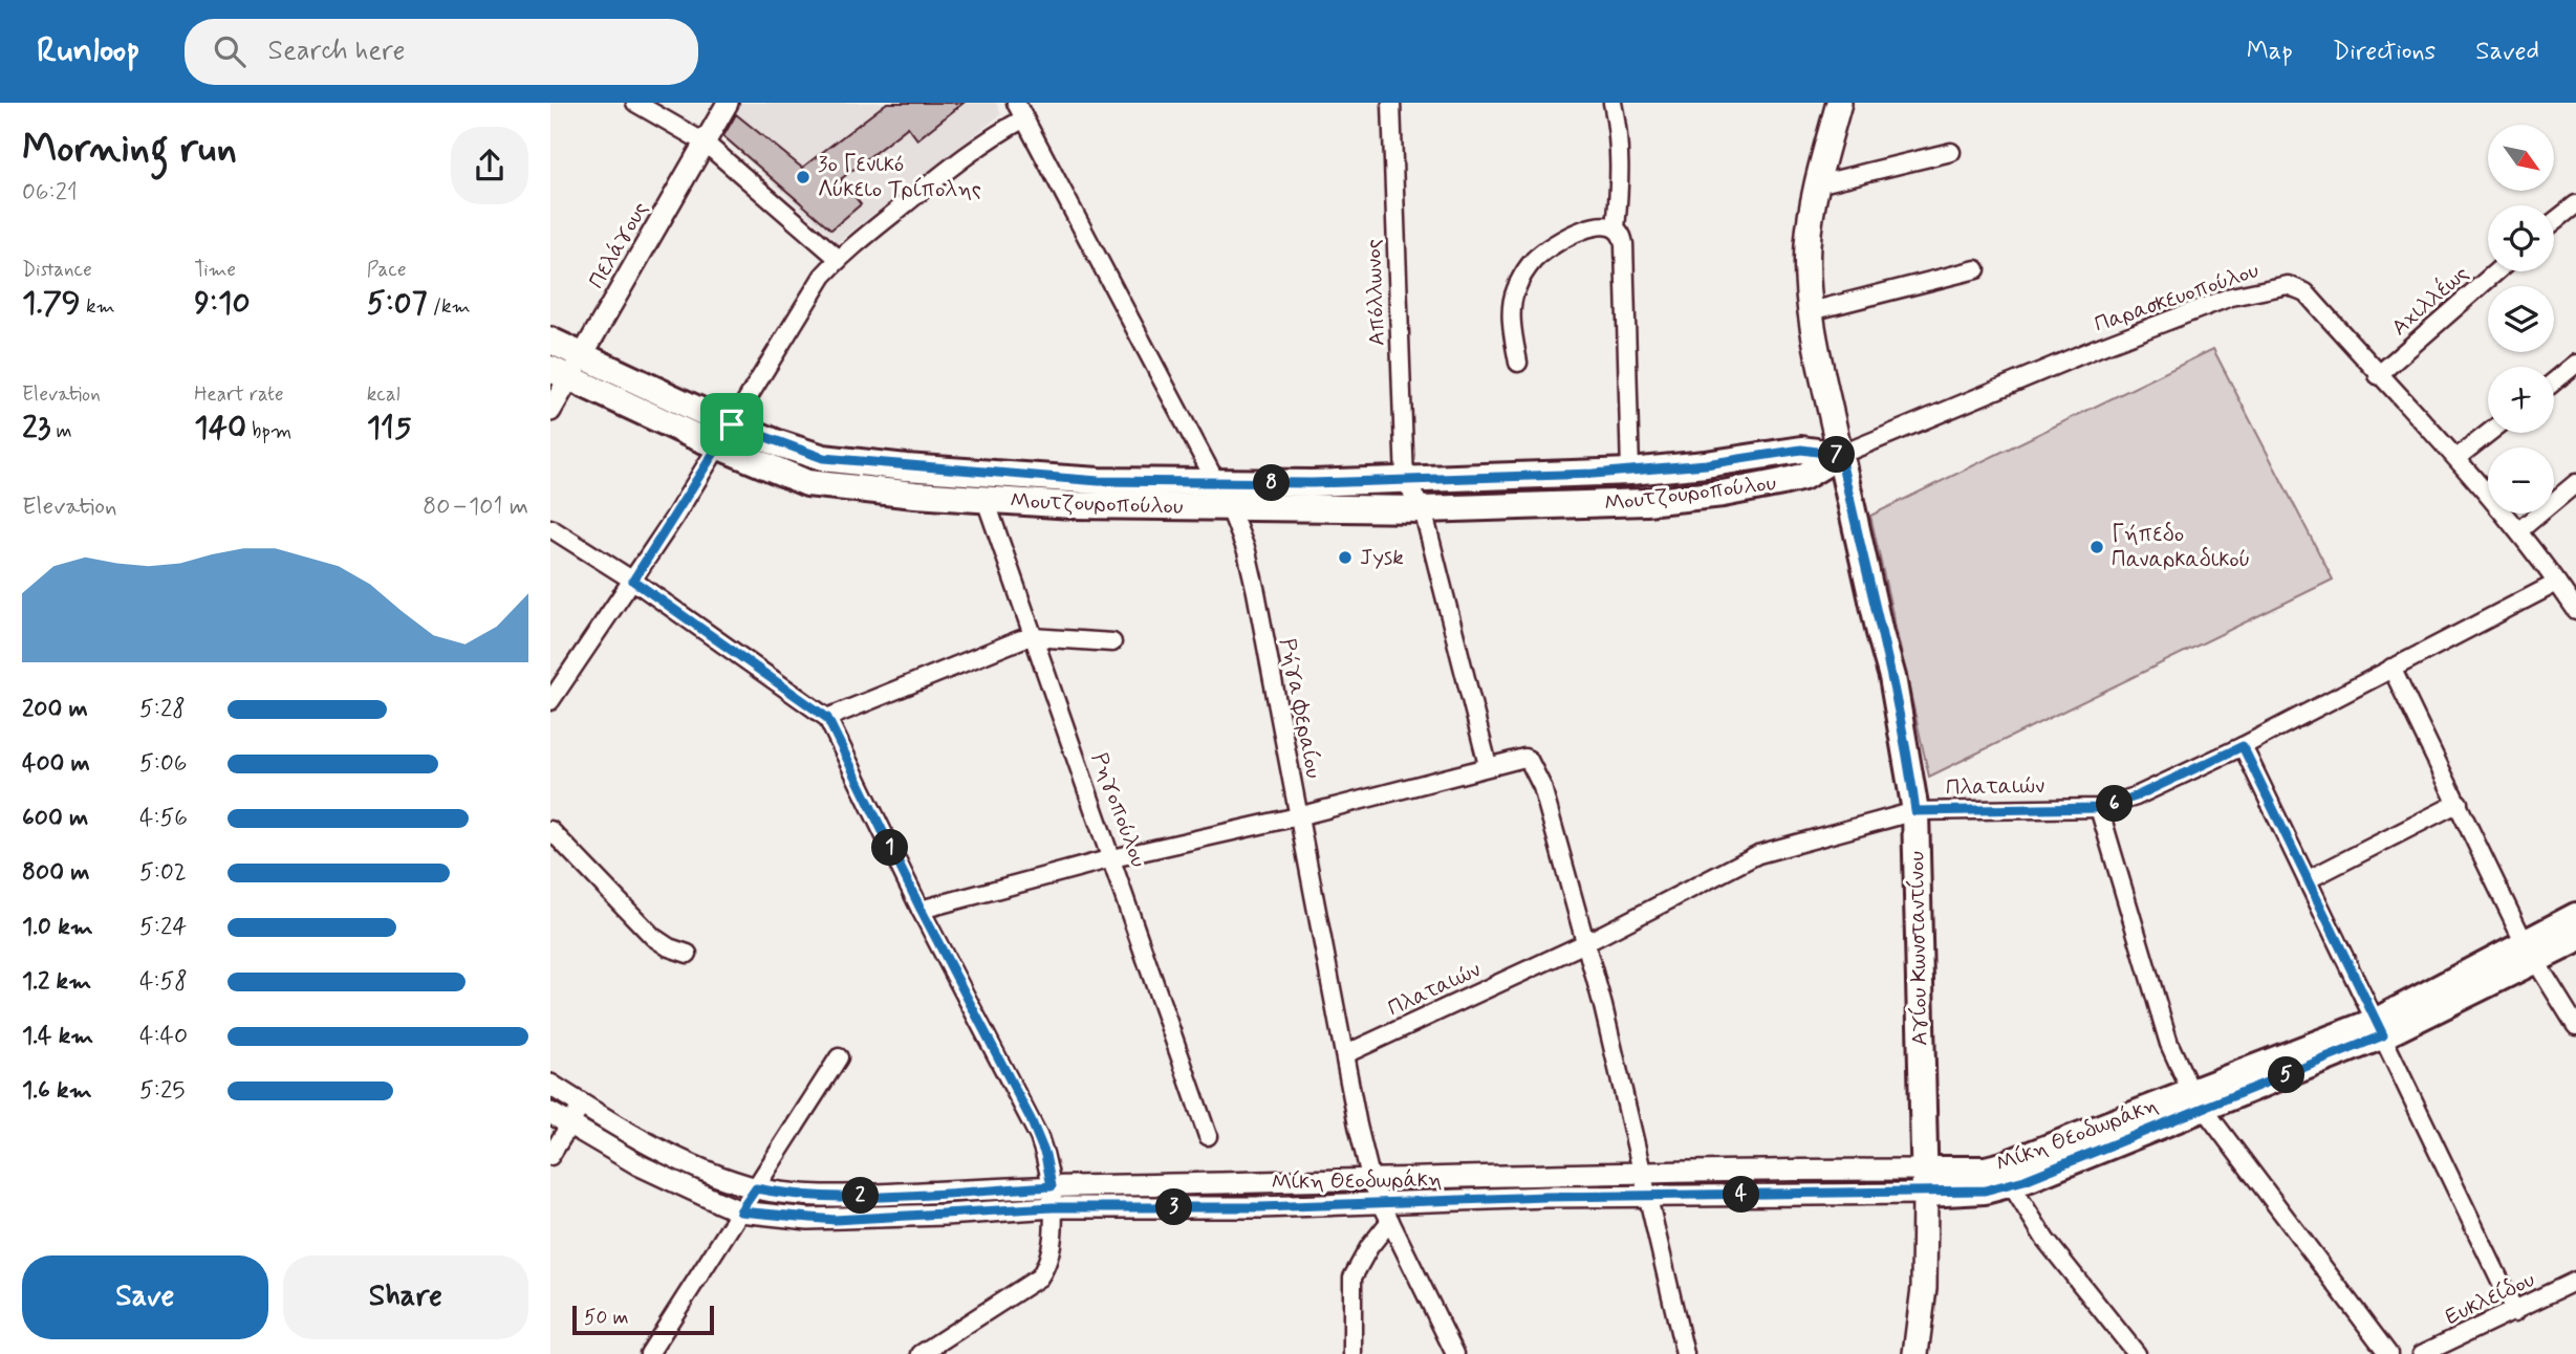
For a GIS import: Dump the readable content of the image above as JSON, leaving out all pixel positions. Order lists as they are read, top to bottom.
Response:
{
  "streets": {
    "main road": ["Μουτζουροπούλου", "Αγίου Κωνσταντίνου", "Μίκη Θεοδωράκη"],
    "street": [
      "Πελάγους",
      "Απόλλωνος",
      "Παρασκευοπούλου",
      "Αχιλλέως",
      "Ρήγα Φεραίου",
      "Πλαταιών",
      "Ρηγοπούλου",
      "Ευκλείδου"
    ]
  },
  "crossings": [
    ["Πελάγους", "Μουτζουροπούλου"],
    ["Απόλλωνος", "Μουτζουροπούλου"],
    ["Παρασκευοπούλου", "Αχιλλέως"],
    ["Παρασκευοπούλου", "Μουτζουροπούλου"],
    ["Παρασκευοπούλου", "Πλαταιών"],
    ["Παρασκευοπούλου", "Αγίου Κωνσταντίνου"],
    ["Μουτζουροπούλου", "Ρήγα Φεραίου"],
    ["Μουτζουροπούλου", "Ρηγοπούλου"],
    ["Μουτζουροπούλου", "Αγίου Κωνσταντίνου"],
    ["Ρήγα Φεραίου", "Πλαταιών"],
    ["Ρήγα Φεραίου", "Μίκη Θεοδωράκη"],
    ["Πλαταιών", "Αγίου Κωνσταντίνου"],
    ["Αγίου Κωνσταντίνου", "Μίκη Θεοδωράκη"]
  ],
  "places": ["3ο Γενικό Λύκειο Τρίπολης", "Γήπεδο Παναρκαδικού", "Jysk"],
  "scale_bar": "50 m",
  "north": "bottom right",
  "page": {
    "header": "Runloop",
    "search": "Search here",
    "nav": ["Map", "Directions", "Saved"],
    "heading": ["Morning run", "06:21"],
    "map_buttons": ["+", "−"],
    "stats": [
      ["Distance", "1.79 km"],
      ["Time", "9:10"],
      ["Pace", "5:07 /km"],
      ["Elevation", "23 m"],
      ["Heart rate", "140 bpm"],
      ["kcal", "115"]
    ],
    "pins": [
      "7",
      "8",
      "6",
      "1",
      "5",
      "4",
      "2",
      "3"
    ],
    "chart": ["Elevation", "80–101 m"],
    "list": [
      {
        "name": "200 m",
        "note": "5:28"
      },
      {
        "name": "400 m",
        "note": "5:06"
      },
      {
        "name": "600 m",
        "note": "4:56"
      },
      {
        "name": "800 m",
        "note": "5:02"
      },
      {
        "name": "1.0 km",
        "note": "5:24"
      },
      {
        "name": "1.2 km",
        "note": "4:58"
      },
      {
        "name": "1.4 km",
        "note": "4:40"
      },
      {
        "name": "1.6 km",
        "note": "5:25"
      }
    ],
    "buttons": ["Save", "Share"],
    "scale": "50 m"
  }
}
